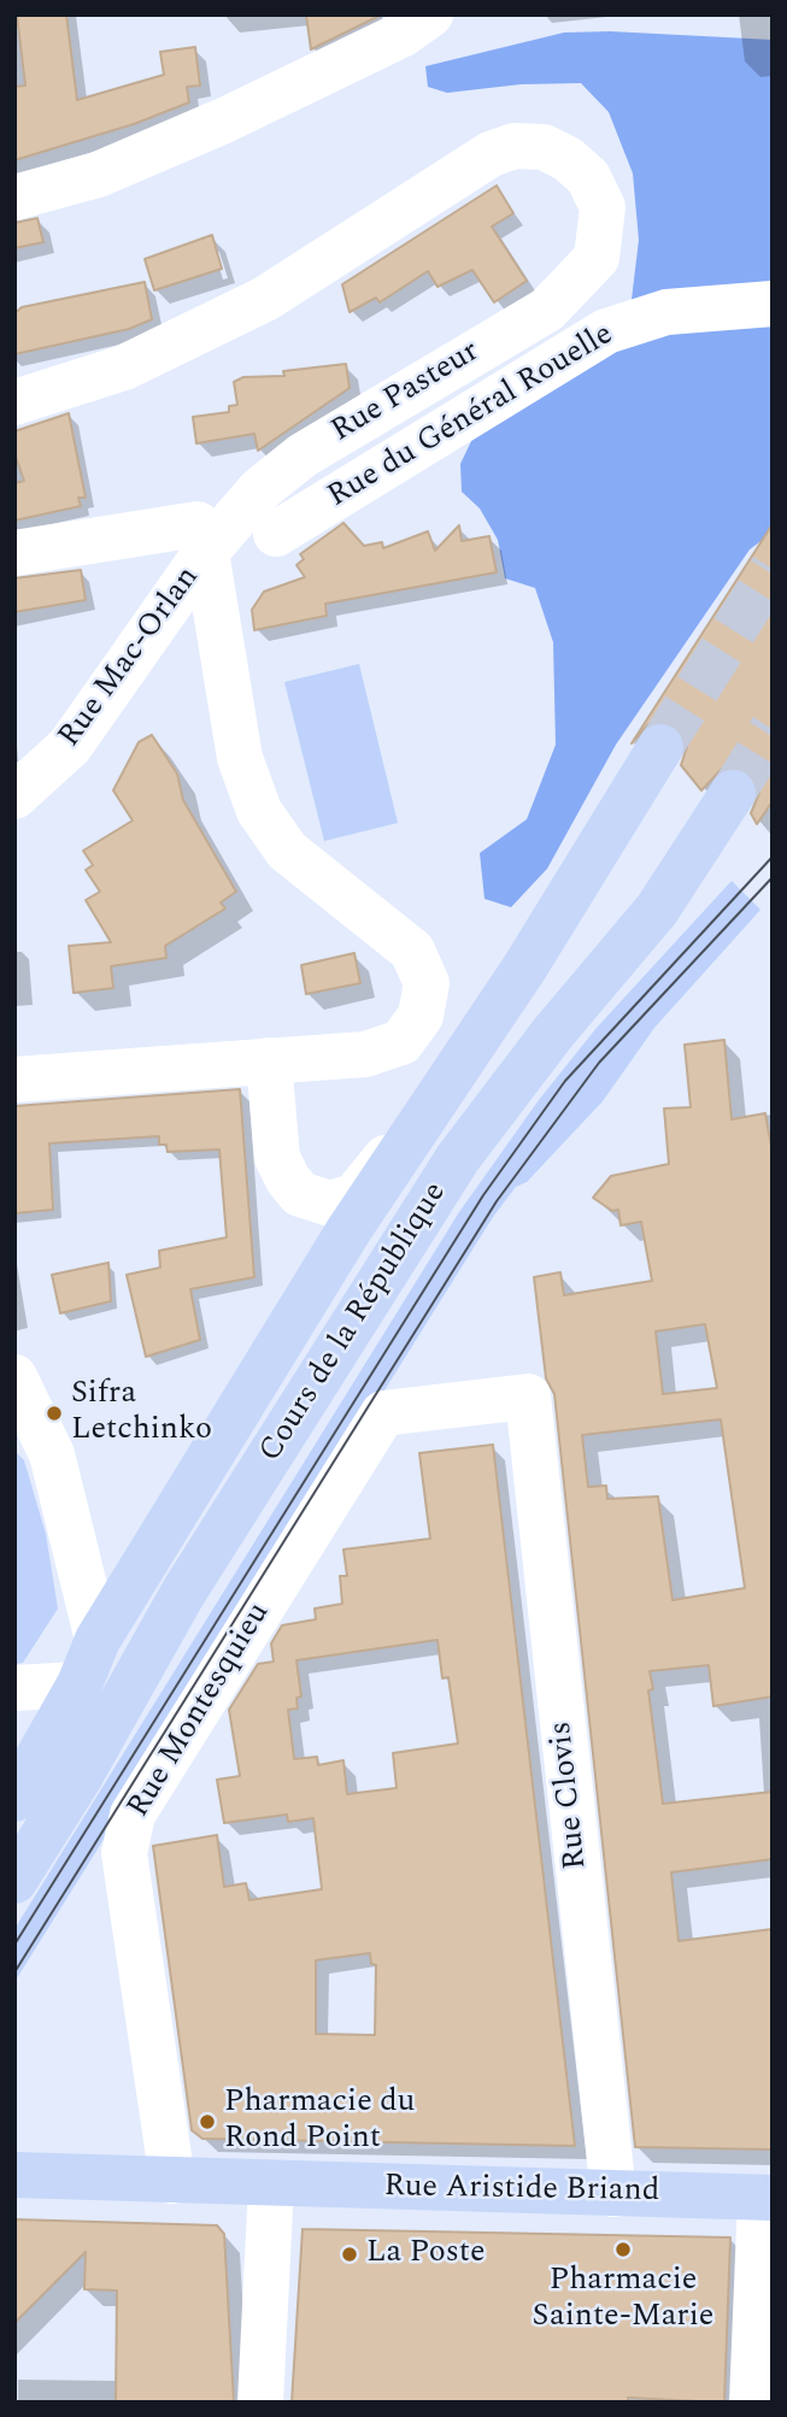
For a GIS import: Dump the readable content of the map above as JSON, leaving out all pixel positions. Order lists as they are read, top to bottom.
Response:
{
  "streets": {
    "main road": ["Cours de la République", "Rue Aristide Briand"],
    "street": [
      "Rue Pasteur",
      "Rue du Général Rouelle",
      "Rue Mac-Orlan",
      "Rue Montesquieu",
      "Rue Clovis"
    ]
  },
  "crossings": [
    ["Rue Pasteur", "Rue Mac-Orlan"],
    ["Rue Montesquieu", "Rue Clovis"],
    ["Rue Montesquieu", "Rue Aristide Briand"],
    ["Rue Clovis", "Rue Aristide Briand"]
  ],
  "places": [
    "Sifra Letchinko",
    "Pharmacie du Rond Point",
    "Pharmacie Sainte-Marie",
    "La Poste"
  ]
}
